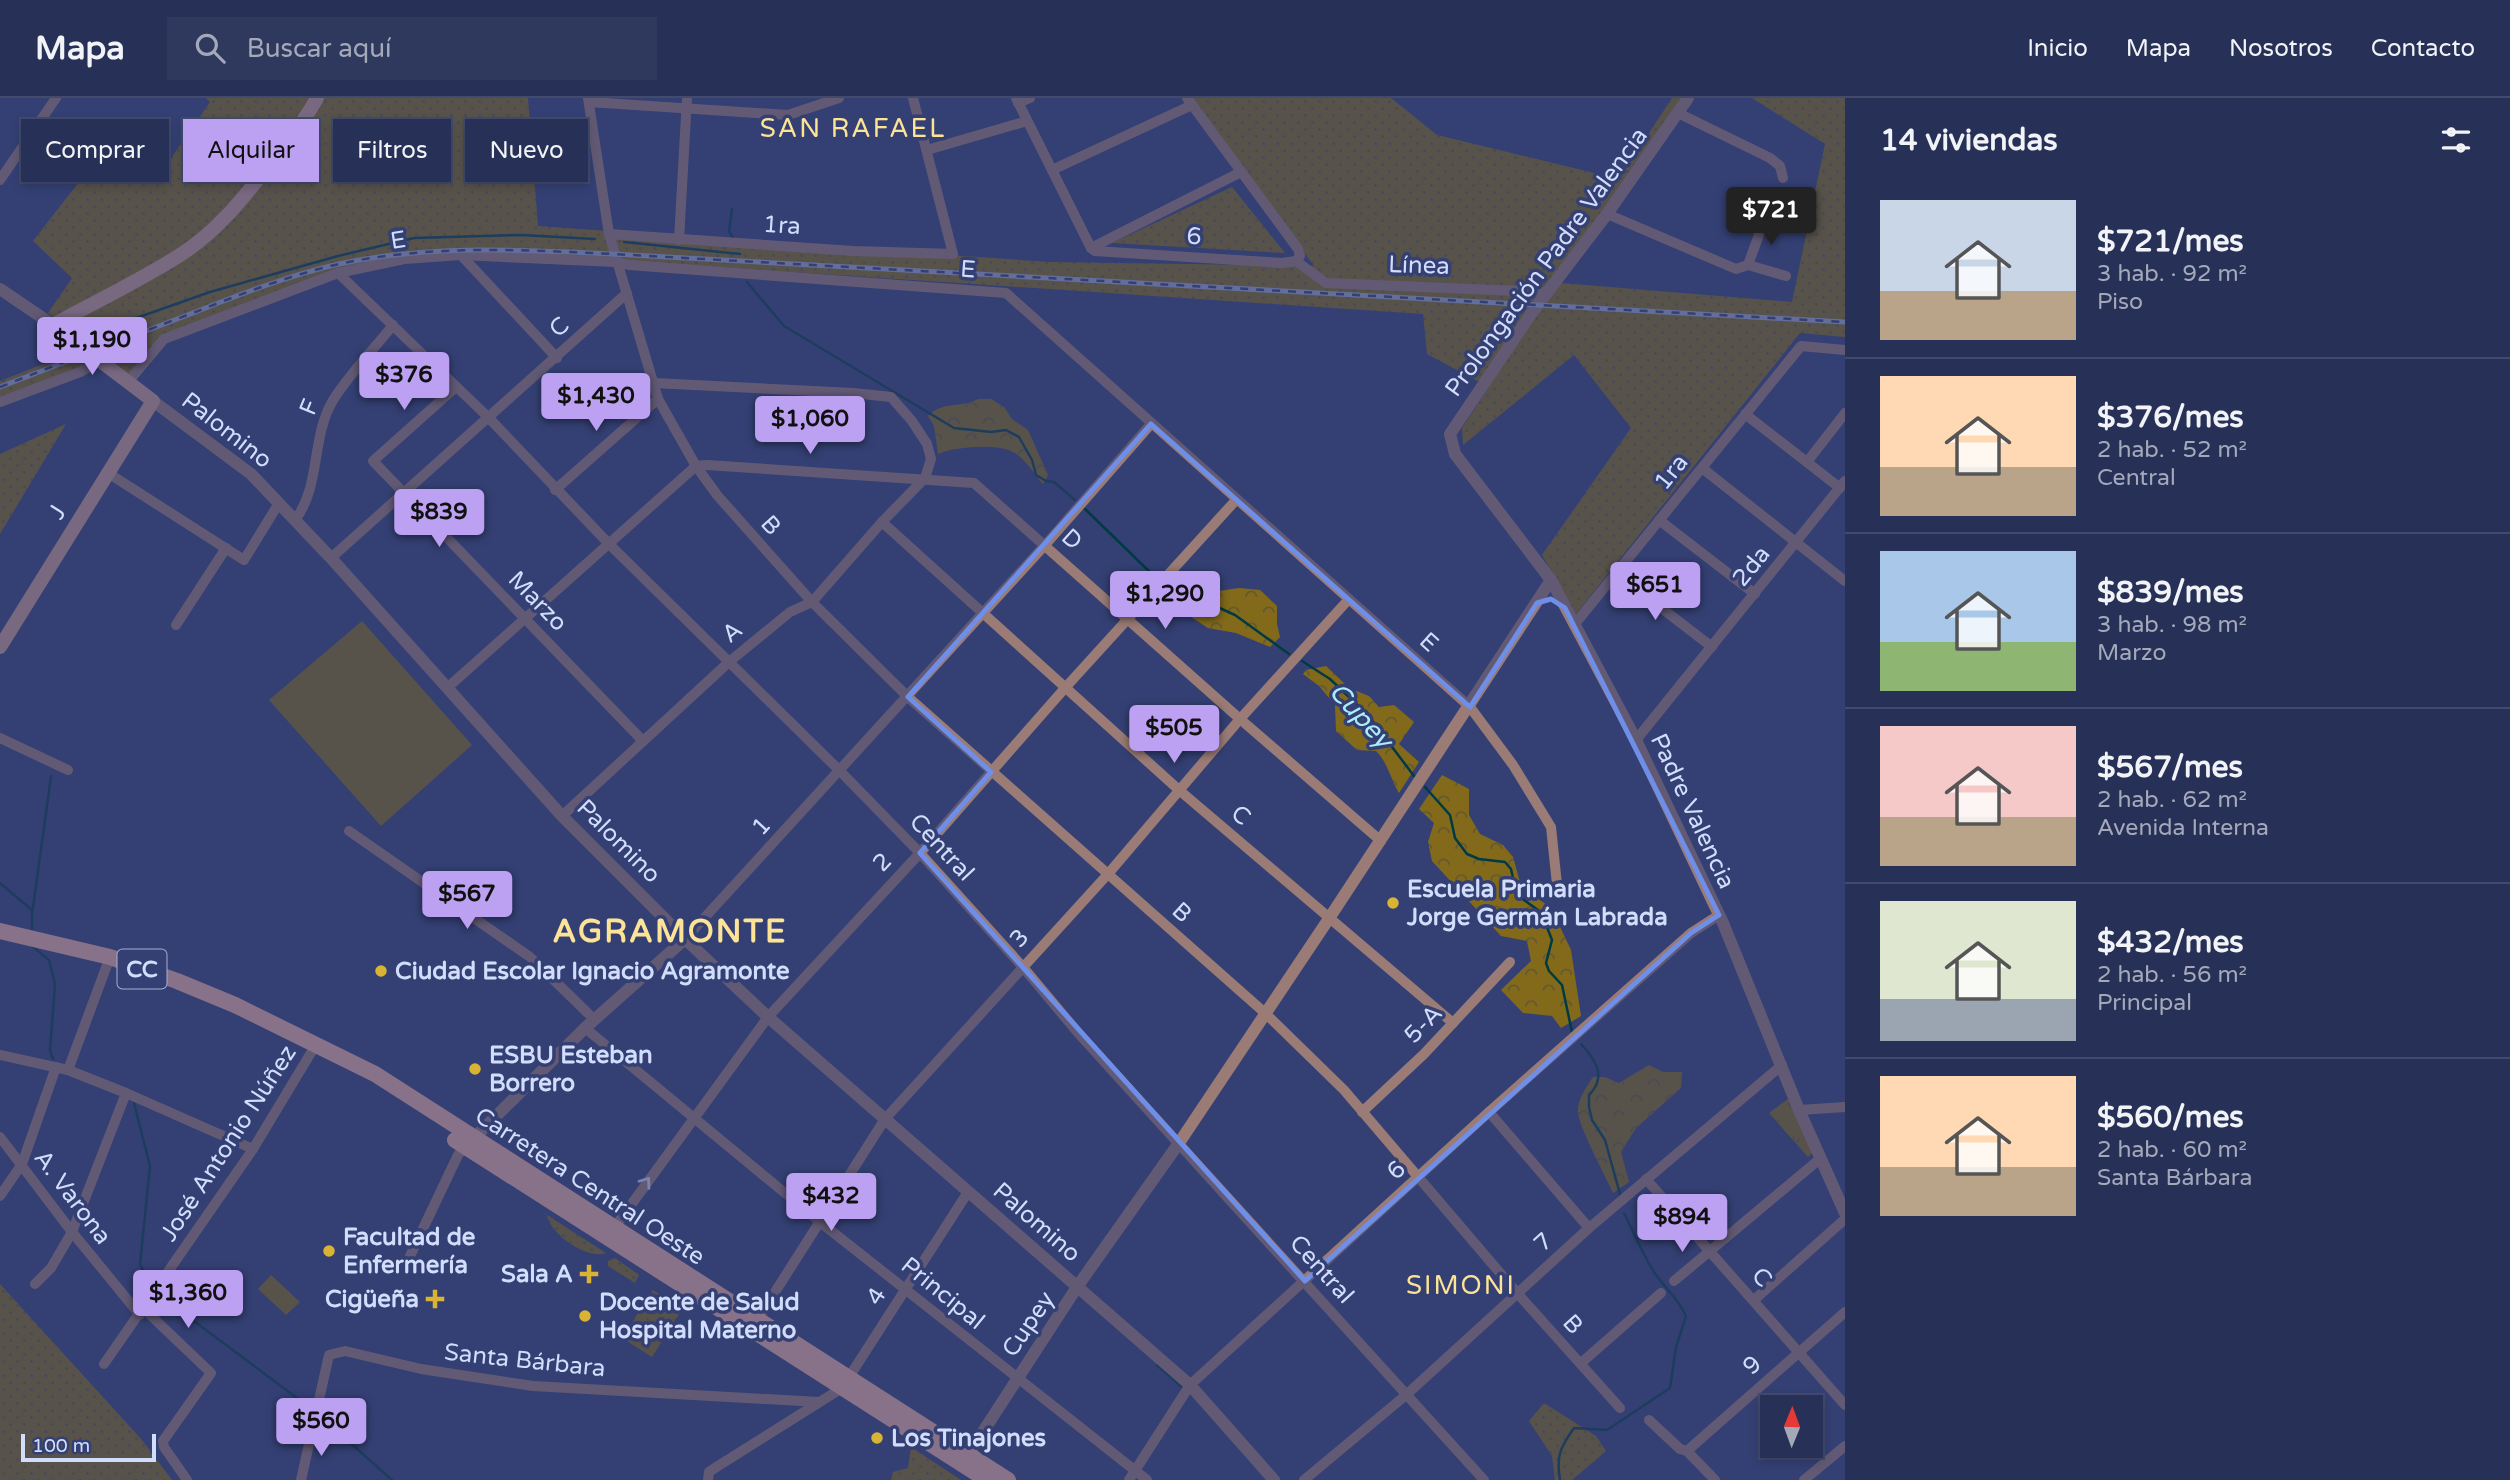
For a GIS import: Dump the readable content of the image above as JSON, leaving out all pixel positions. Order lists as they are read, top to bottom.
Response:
{
  "streets": {
    "main road": [
      "Palomino",
      "J",
      "CC",
      "Carretera Central Oeste"
    ],
    "street": [
      "1ra",
      "6",
      "E",
      "Prolongación Padre Valencia",
      "Línea",
      "C",
      "F",
      "B",
      "D",
      "2da",
      "Marzo",
      "A",
      "Padre Valencia",
      "1",
      "Central",
      "2",
      "3",
      "5-A",
      "José Antonio Núñez",
      "A. Varona",
      "7",
      "Principal",
      "4",
      "Cupey",
      "Santa Bárbara",
      "9"
    ]
  },
  "crossings": [
    ["1ra", "B"],
    ["1ra", "Padre Valencia"],
    ["6", "Línea"],
    ["6", "Palomino"],
    ["6", "B"],
    ["6", "Padre Valencia"],
    ["6", "Central"],
    ["6", "Principal"],
    ["E", "Palomino"],
    ["E", "B"],
    ["E", "1"],
    ["E", "Central"],
    ["E", "2"],
    ["E", "3"],
    ["E", "Cupey"],
    ["Prolongación Padre Valencia", "Línea"],
    ["Prolongación Padre Valencia", "Padre Valencia"],
    ["C", "Palomino"],
    ["C", "B"],
    ["C", "Marzo"],
    ["C", "A"],
    ["C", "1"],
    ["C", "Central"],
    ["C", "2"],
    ["C", "3"],
    ["C", "5-A"],
    ["C", "7"],
    ["C", "Cupey"],
    ["C", "9"],
    ["F", "Palomino"],
    ["F", "Central"],
    ["Palomino", "J"],
    ["Palomino", "A"],
    ["Palomino", "1"],
    ["Palomino", "2"],
    ["Palomino", "3"],
    ["Palomino", "4"],
    ["Palomino", "Cupey"],
    ["B", "D"],
    ["B", "A"],
    ["B", "1"],
    ["B", "2"],
    ["B", "3"],
    ["B", "5-A"],
    ["B", "7"],
    ["B", "Cupey"],
    ["D", "A"],
    ["D", "1"],
    ["D", "2"],
    ["D", "3"],
    ["D", "Cupey"],
    ["2da", "Padre Valencia"],
    ["Marzo", "A"],
    ["Marzo", "Central"],
    ["A", "Central"],
    ["Padre Valencia", "7"],
    ["Padre Valencia", "Cupey"],
    ["1", "Central"],
    ["1", "Carretera Central Oeste"],
    ["1", "Principal"],
    ["Central", "2"],
    ["Central", "3"],
    ["Central", "7"],
    ["Central", "Cupey"],
    ["2", "Carretera Central Oeste"],
    ["2", "Principal"],
    ["3", "Carretera Central Oeste"],
    ["3", "Principal"],
    ["José Antonio Núñez", "Carretera Central Oeste"],
    ["José Antonio Núñez", "A. Varona"],
    ["Carretera Central Oeste", "4"],
    ["Carretera Central Oeste", "Cupey"],
    ["Principal", "4"],
    ["Principal", "Cupey"]
  ],
  "districts": ["SAN RAFAEL", "AGRAMONTE", "SIMONI"],
  "water": ["Cupey"],
  "places": {
    "other": [
      "Escuela Primaria Jorge Germán Labrada",
      "Ciudad Escolar Ignacio Agramonte",
      "ESBU Esteban Borrero",
      "Facultad de Enfermería",
      "Docente de Salud Hospital Materno",
      "Los Tinajones"
    ],
    "health": ["Sala A", "Cigüeña"]
  },
  "scale_bar": "100 m",
  "north": "top",
  "page": {
    "header": "Mapa",
    "search": "Buscar aquí",
    "nav": [
      "Inicio",
      "Mapa",
      "Nosotros",
      "Contacto"
    ],
    "heading": "14 viviendas",
    "chip": [
      "Comprar",
      "Alquilar",
      "Filtros",
      "Nuevo"
    ],
    "list": [
      {
        "name": "$721/mes",
        "note": "3 hab. · 92 m² · Piso"
      },
      {
        "name": "$376/mes",
        "note": "2 hab. · 52 m² · Central"
      },
      {
        "name": "$839/mes",
        "note": "3 hab. · 98 m² · Marzo"
      },
      {
        "name": "$567/mes",
        "note": "2 hab. · 62 m² · Avenida Interna"
      },
      {
        "name": "$432/mes",
        "note": "2 hab. · 56 m² · Principal"
      },
      {
        "name": "$560/mes",
        "note": "2 hab. · 60 m² · Santa Bárbara"
      }
    ],
    "price": [
      "$721",
      "$1,190",
      "$376",
      "$1,430",
      "$1,060",
      "$839",
      "$651",
      "$1,290",
      "$505",
      "$567",
      "$432",
      "$894",
      "$1,360",
      "$560"
    ],
    "scale": "100 m"
  }
}
